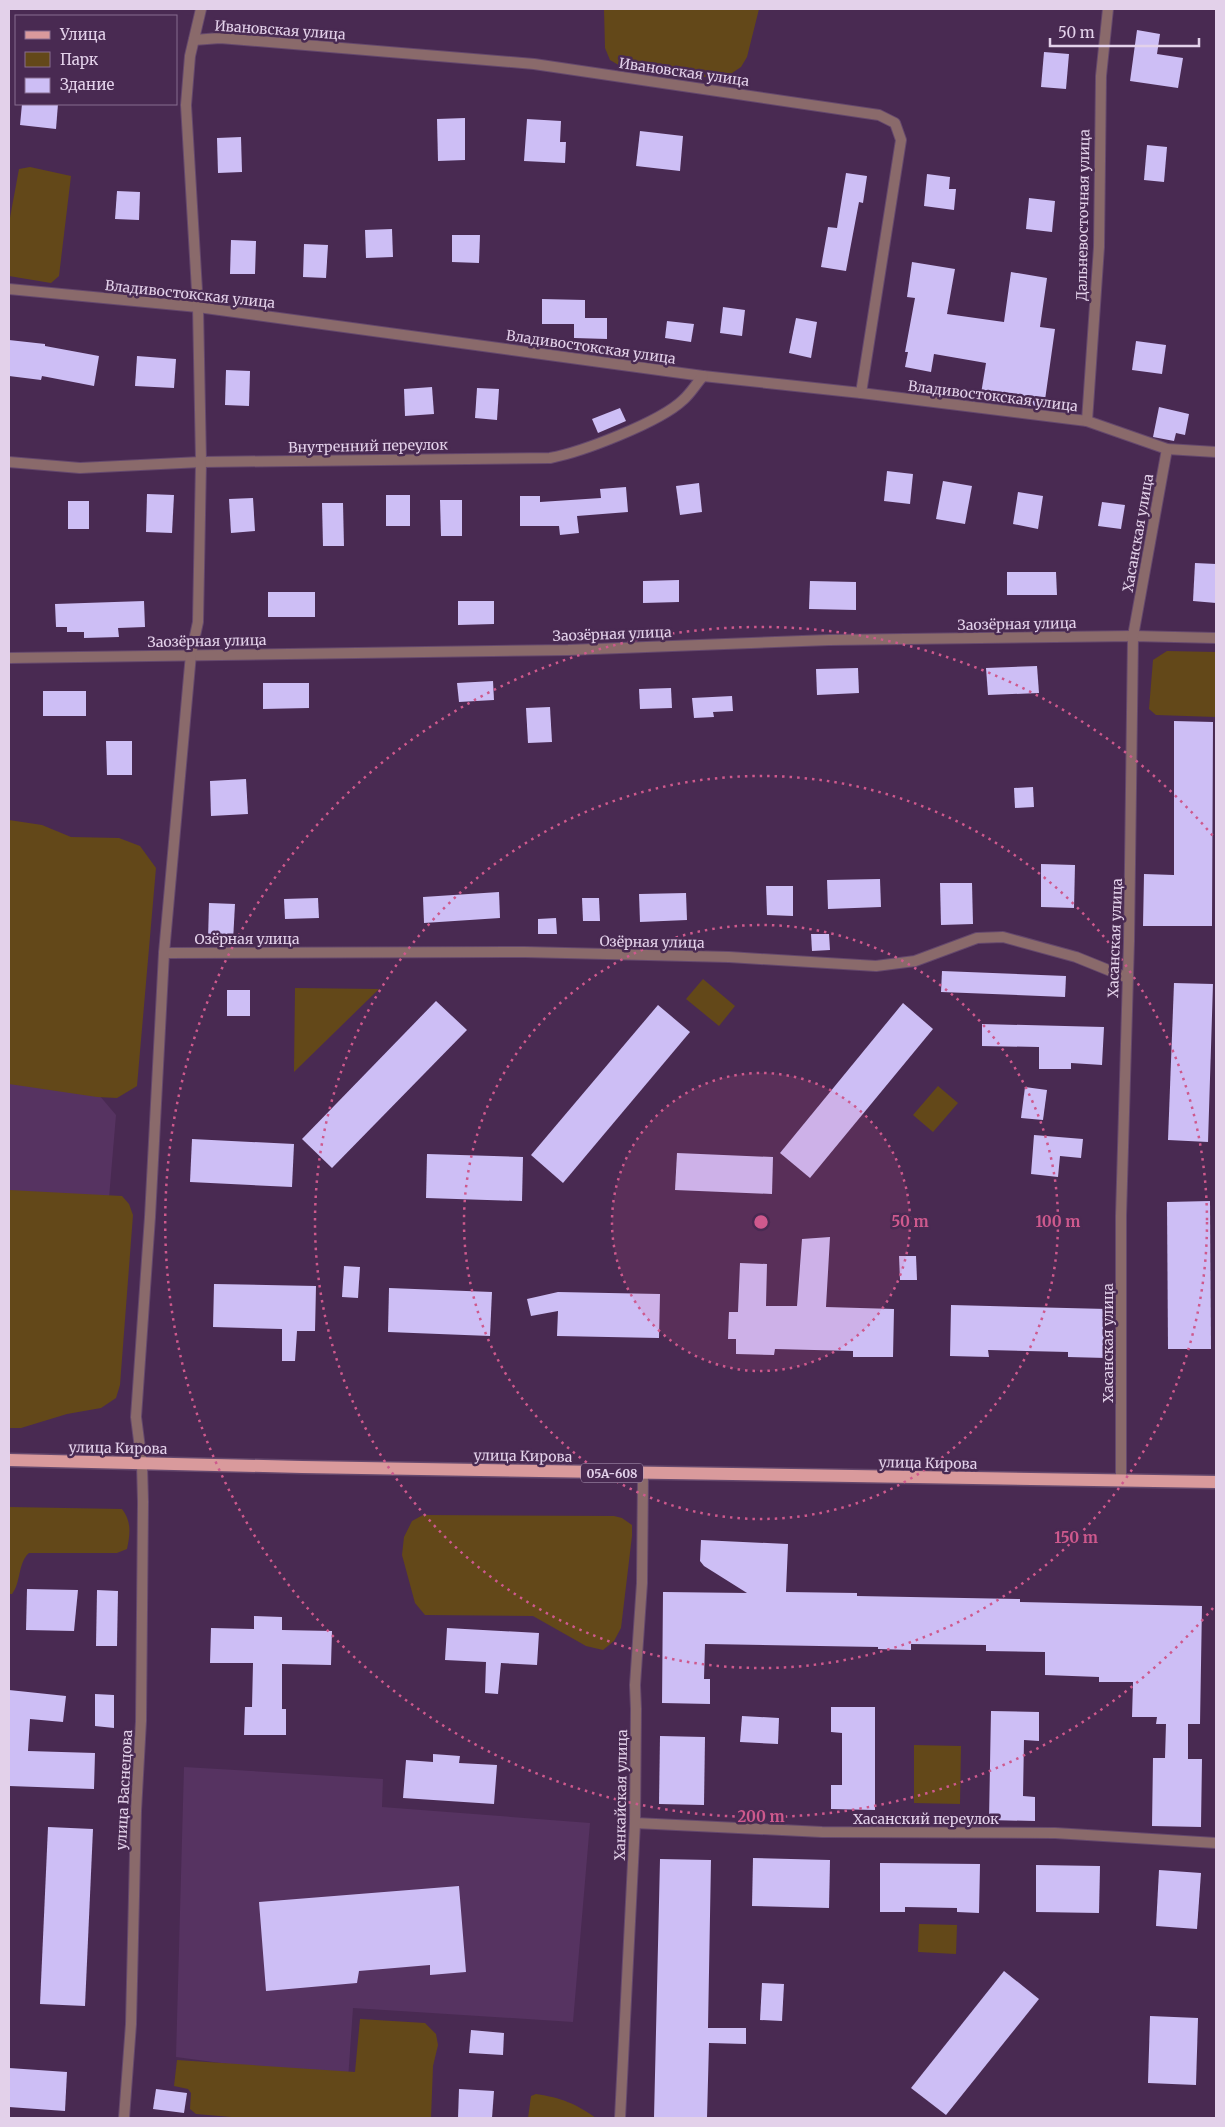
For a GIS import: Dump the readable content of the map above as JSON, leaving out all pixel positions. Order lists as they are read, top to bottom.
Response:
{
  "streets": {
    "main road": ["улица Кирова", "05А-608"],
    "street": [
      "Ивановская улица",
      "Дальневосточная улица",
      "Владивостокская улица",
      "Внутренний переулок",
      "Хасанская улица",
      "Заозёрная улица",
      "Озёрная улица",
      "улица Васнецова",
      "Ханкайская улица",
      "Хасанский переулок"
    ]
  },
  "crossings": [
    ["Ивановская улица", "Владивостокская улица"],
    ["Ивановская улица", "улица Васнецова"],
    ["Дальневосточная улица", "Владивостокская улица"],
    ["Владивостокская улица", "Внутренний переулок"],
    ["Владивостокская улица", "Хасанская улица"],
    ["Владивостокская улица", "улица Васнецова"],
    ["Внутренний переулок", "улица Васнецова"],
    ["Хасанская улица", "Заозёрная улица"],
    ["Хасанская улица", "Озёрная улица"],
    ["Хасанская улица", "улица Кирова"],
    ["Заозёрная улица", "улица Васнецова"],
    ["Озёрная улица", "улица Васнецова"],
    ["улица Кирова", "улица Васнецова"],
    ["улица Кирова", "Ханкайская улица"],
    ["Ханкайская улица", "Хасанский переулок"]
  ],
  "legend": ["Улица", "Парк", "Здание"],
  "scale_bar": "50 m",
  "rings": [
    "50 m",
    "100 m",
    "150 m",
    "200 m"
  ]
}
